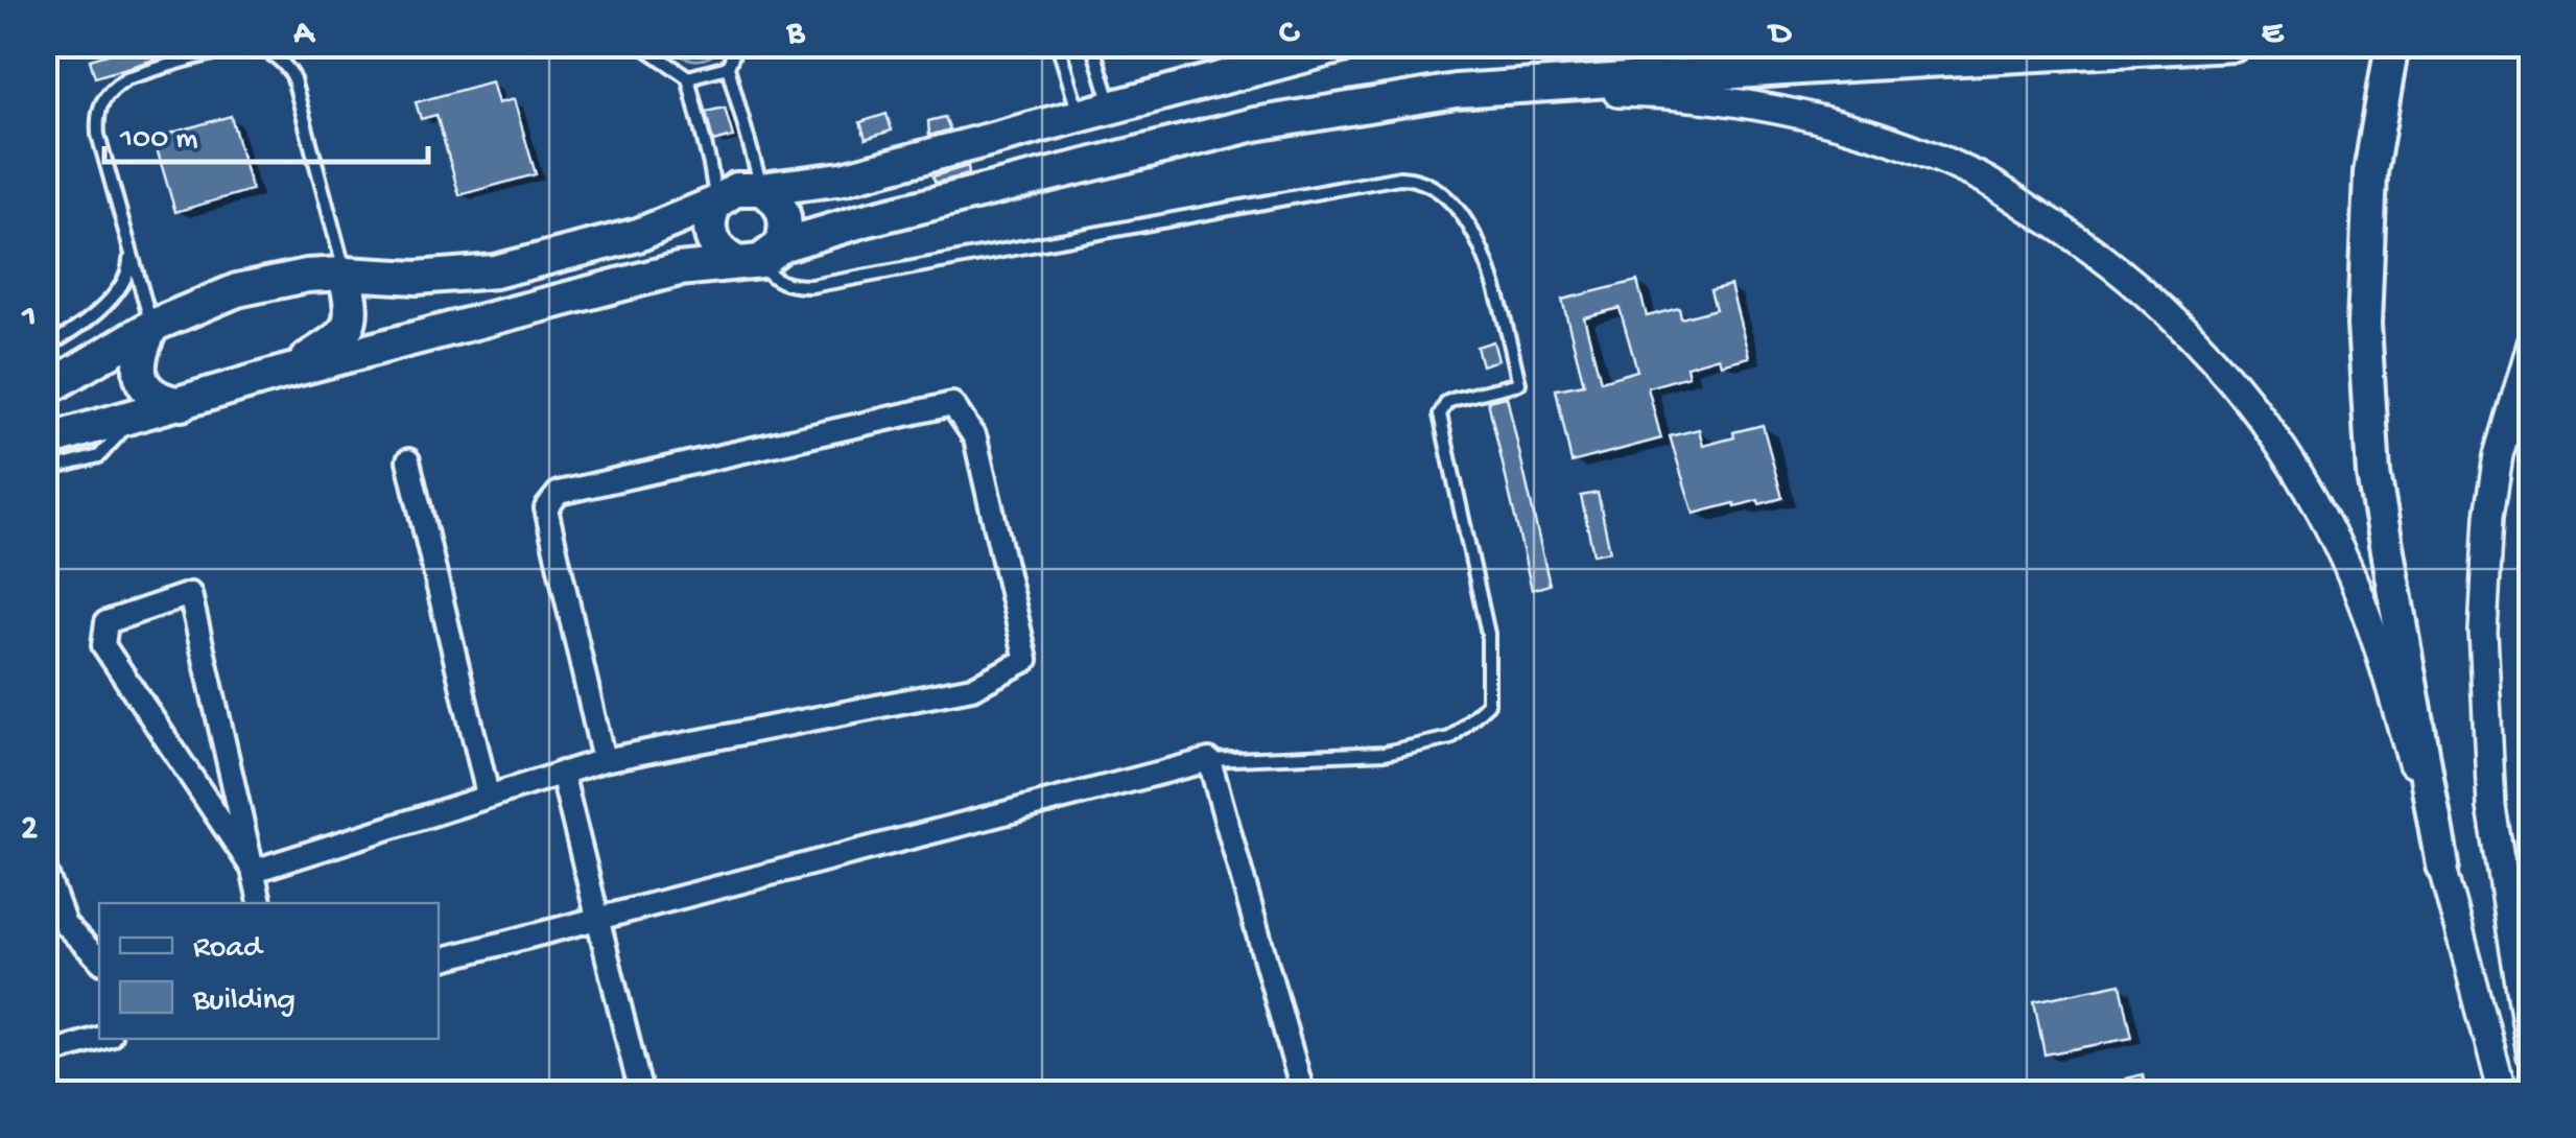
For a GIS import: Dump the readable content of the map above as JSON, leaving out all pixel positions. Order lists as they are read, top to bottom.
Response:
{
  "legend": ["Road", "Building"],
  "scale_bar": "100 m",
  "grid": {
    "columns": [
      "A",
      "B",
      "C",
      "D",
      "E"
    ],
    "rows": ["1", "2"]
  }
}
